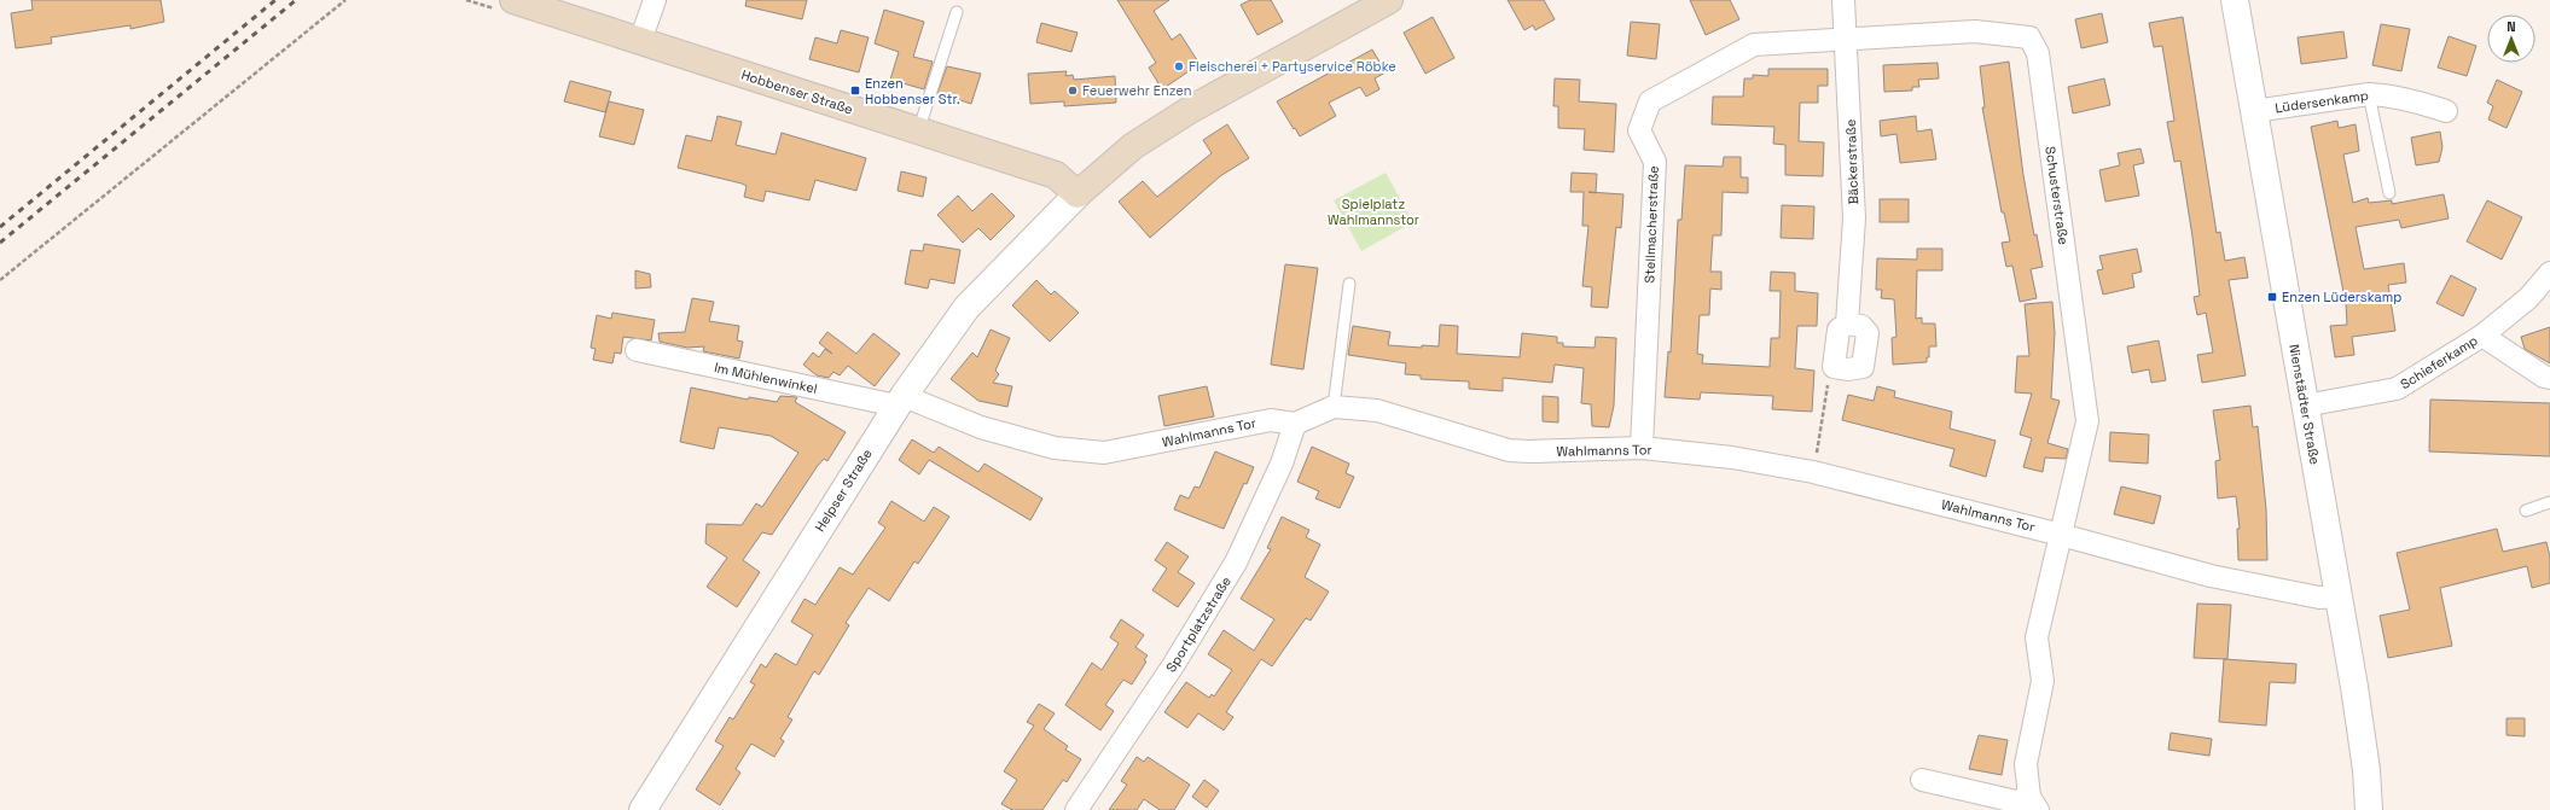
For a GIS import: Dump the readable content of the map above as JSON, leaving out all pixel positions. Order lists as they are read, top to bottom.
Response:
{
  "streets": {
    "main road": ["Hobbenser Straße"],
    "street": [
      "Lüdersenkamp",
      "Bäckerstraße",
      "Schusterstraße",
      "Stellmacherstraße",
      "Schieferkamp",
      "Im Mühlenwinkel",
      "Nienstädter Straße",
      "Wahlmanns Tor",
      "Helpser Straße",
      "Sportplatzstraße"
    ]
  },
  "crossings": [
    ["Hobbenser Straße", "Helpser Straße"],
    ["Lüdersenkamp", "Nienstädter Straße"],
    ["Bäckerstraße", "Schusterstraße"],
    ["Bäckerstraße", "Stellmacherstraße"],
    ["Schusterstraße", "Stellmacherstraße"],
    ["Schusterstraße", "Wahlmanns Tor"],
    ["Stellmacherstraße", "Wahlmanns Tor"],
    ["Schieferkamp", "Nienstädter Straße"],
    ["Im Mühlenwinkel", "Wahlmanns Tor"],
    ["Im Mühlenwinkel", "Helpser Straße"],
    ["Nienstädter Straße", "Wahlmanns Tor"],
    ["Wahlmanns Tor", "Helpser Straße"],
    ["Wahlmanns Tor", "Sportplatzstraße"]
  ],
  "parks": ["Spielplatz Wahlmannstor"],
  "places": {
    "other": ["Fleischerei + Partyservice Röbke", "Feuerwehr Enzen"],
    "transit": ["Enzen Hobbenser Str.", "Enzen Lüderskamp"]
  },
  "north": "top"
}
